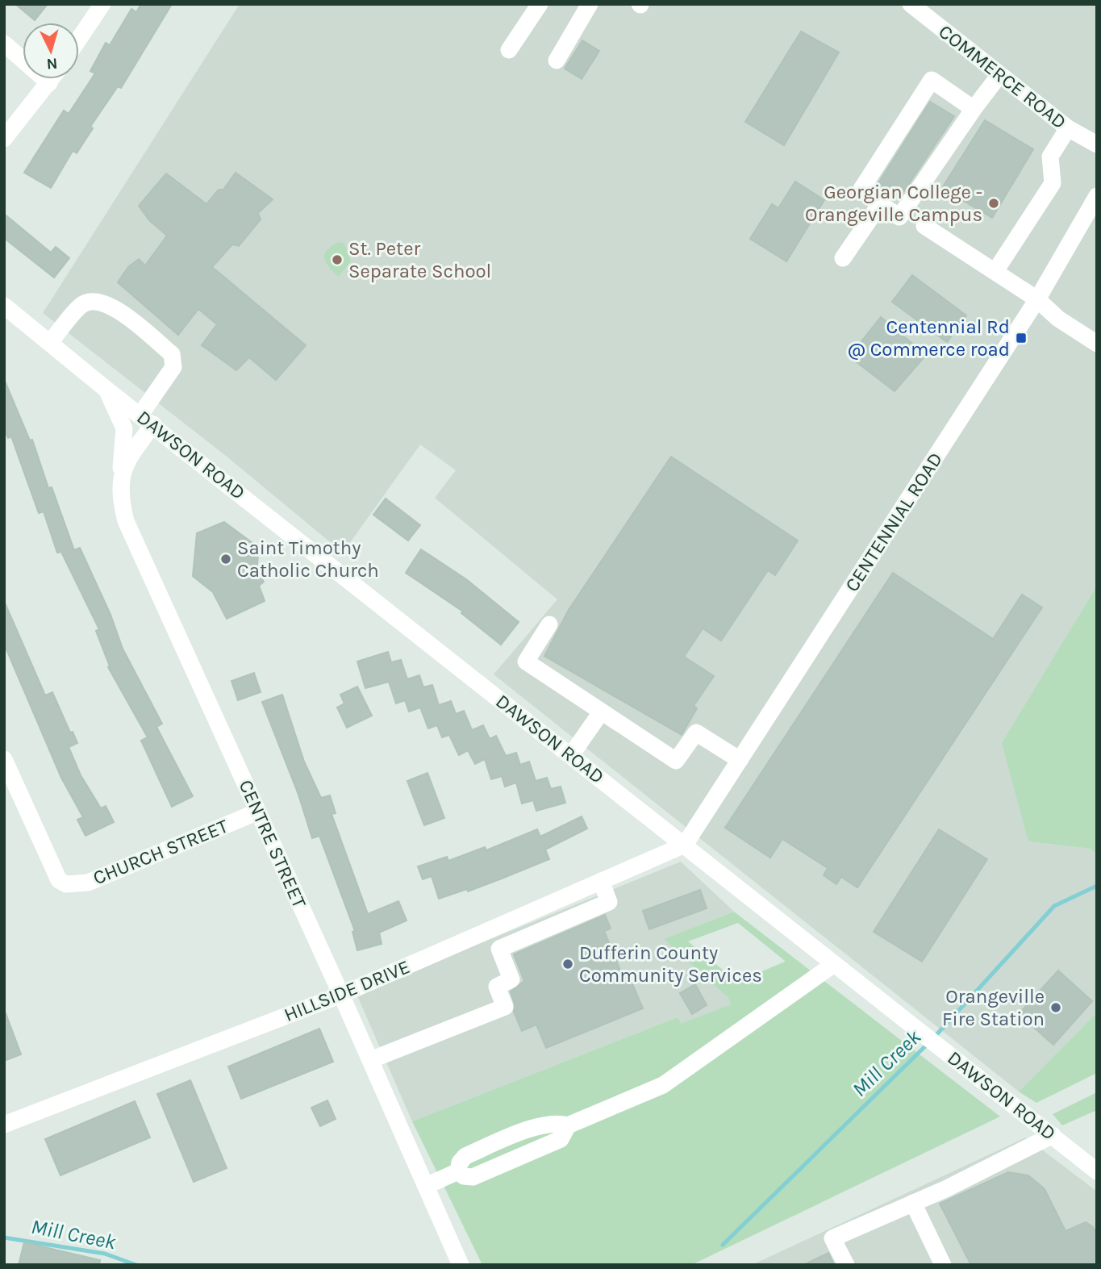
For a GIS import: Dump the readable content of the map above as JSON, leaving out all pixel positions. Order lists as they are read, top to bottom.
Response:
{
  "streets": {
    "street": [
      "COMMERCE ROAD",
      "DAWSON ROAD",
      "CENTENNIAL ROAD",
      "CENTRE STREET",
      "CHURCH STREET",
      "HILLSIDE DRIVE"
    ]
  },
  "crossings": [
    ["DAWSON ROAD", "CENTENNIAL ROAD"],
    ["DAWSON ROAD", "CENTRE STREET"],
    ["DAWSON ROAD", "HILLSIDE DRIVE"],
    ["CENTENNIAL ROAD", "HILLSIDE DRIVE"],
    ["CENTRE STREET", "CHURCH STREET"],
    ["CENTRE STREET", "HILLSIDE DRIVE"]
  ],
  "water": ["Mill Creek"],
  "places": {
    "other": [
      "Georgian College - Orangeville Campus",
      "St. Peter Separate School",
      "Saint Timothy Catholic Church",
      "Dufferin County Community Services",
      "Orangeville Fire Station"
    ],
    "transit": ["Centennial Rd @ Commerce road"]
  },
  "north": "bottom"
}
